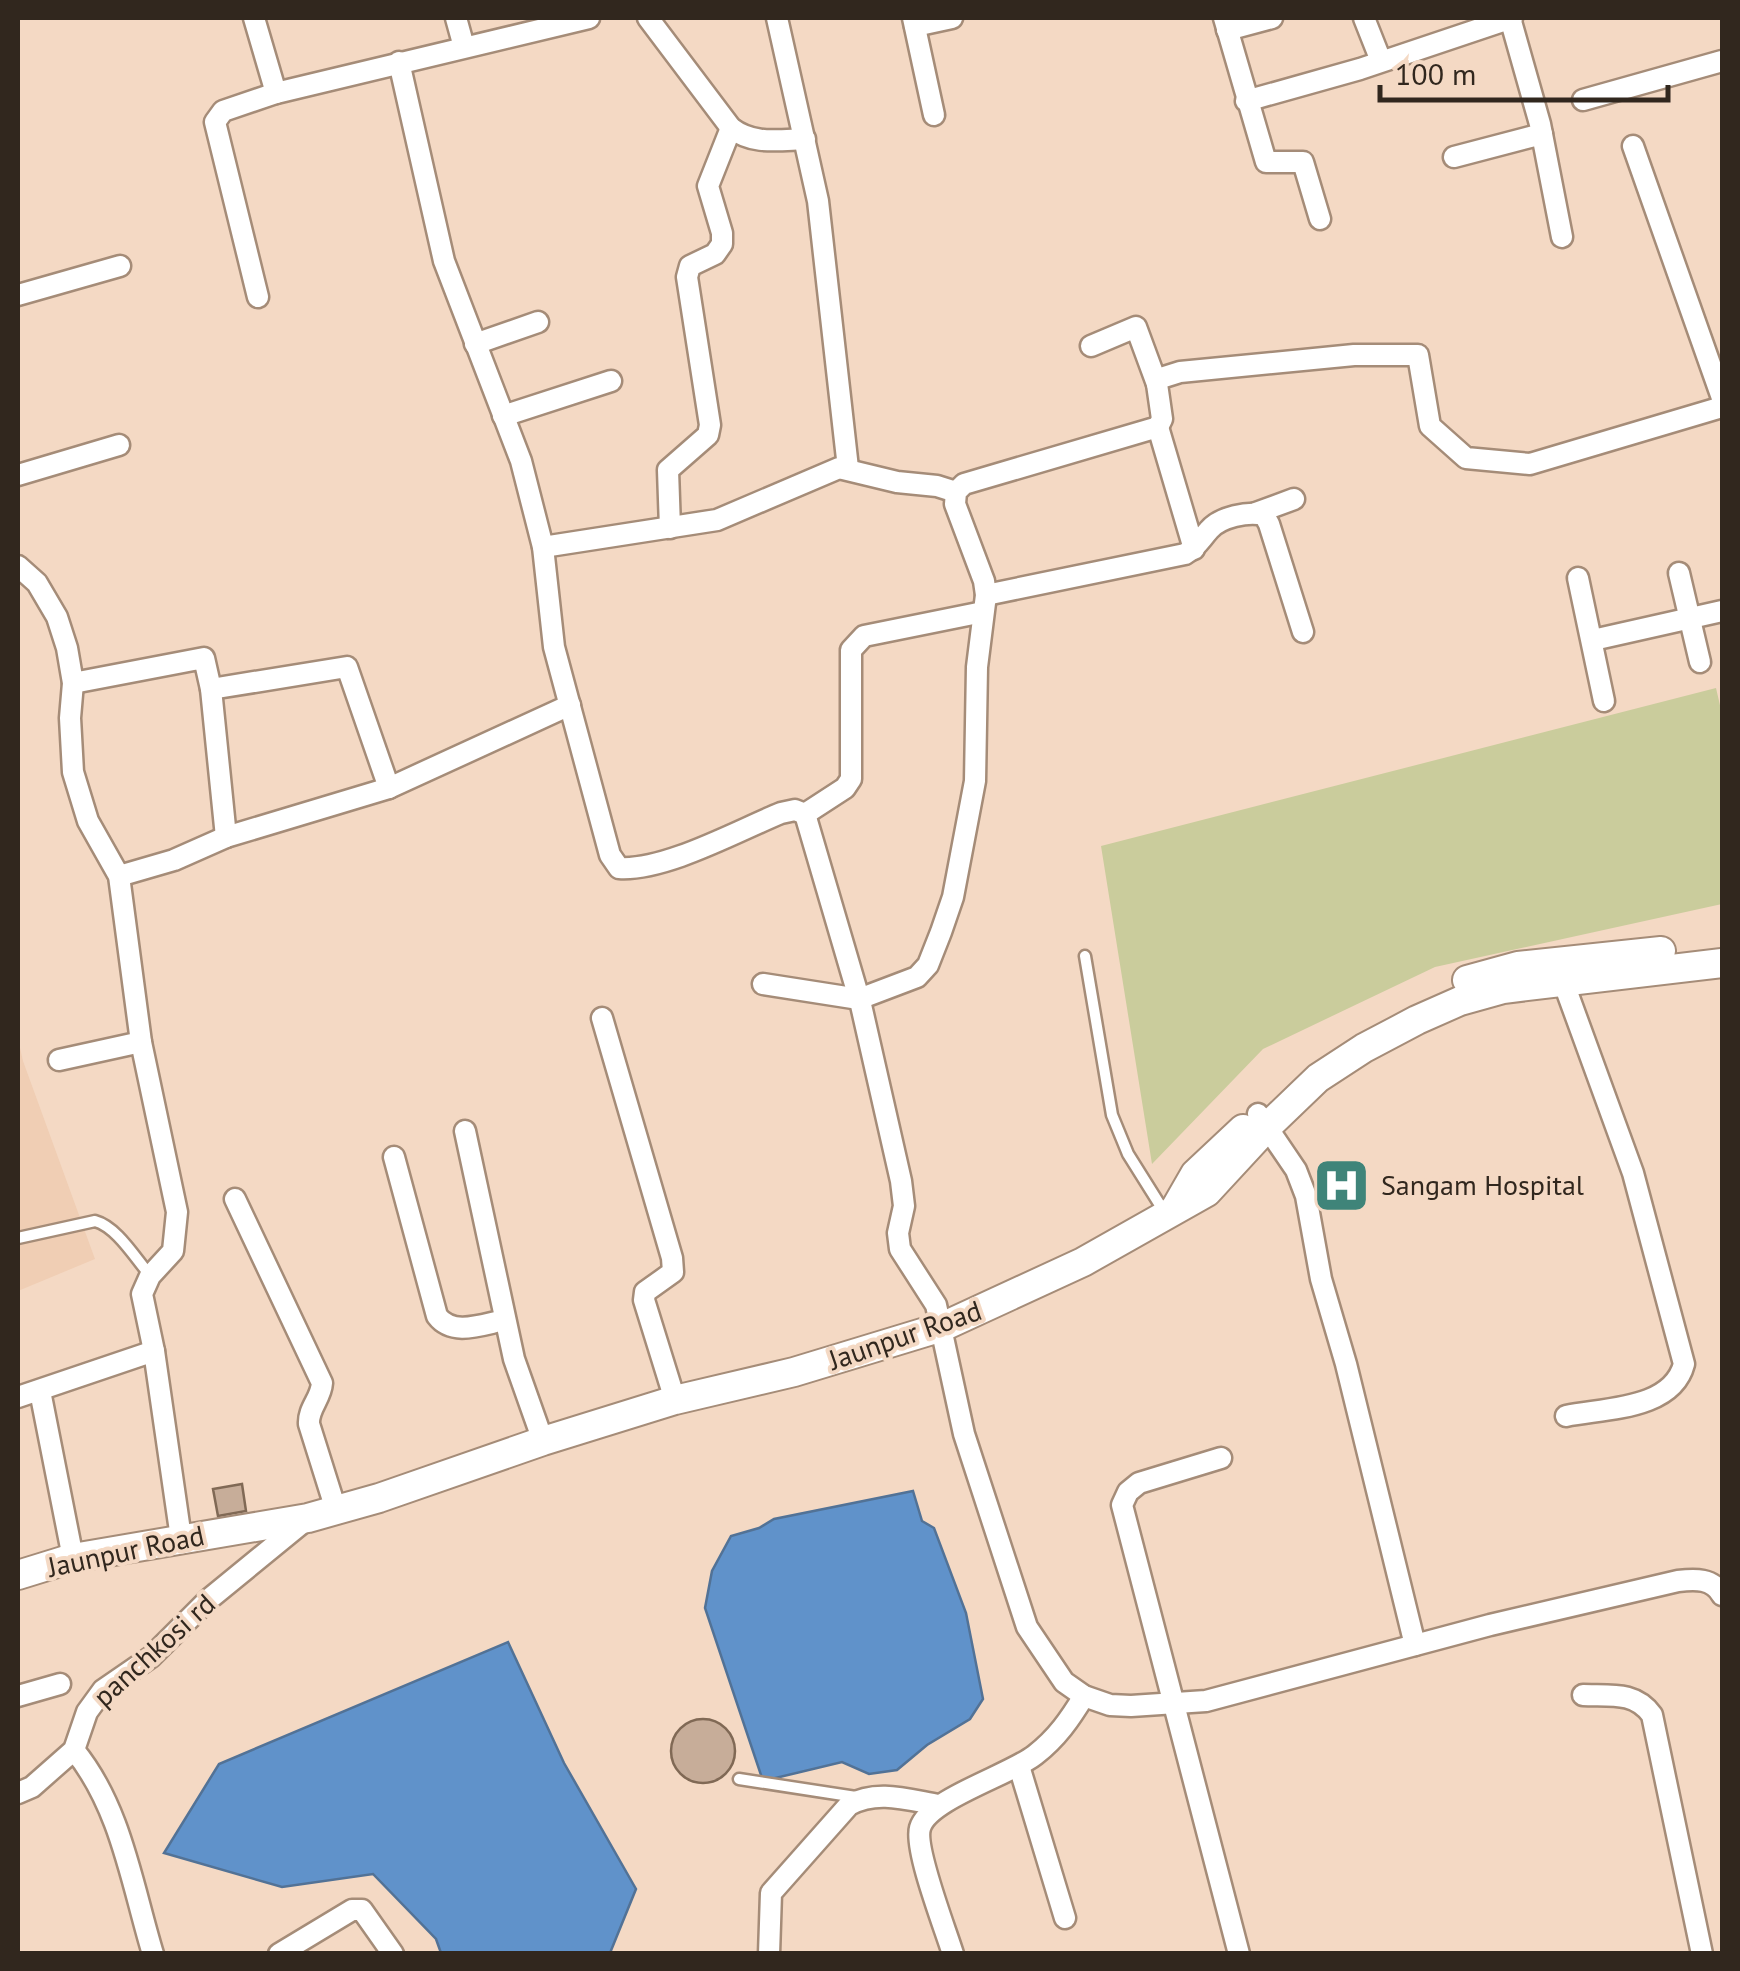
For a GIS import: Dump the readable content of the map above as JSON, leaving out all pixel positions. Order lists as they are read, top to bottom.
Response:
{
  "streets": {
    "street": ["Jaunpur Road", "panchkosi rd"]
  },
  "crossings": [
    ["Jaunpur Road", "panchkosi rd"]
  ],
  "places": {
    "hospital": ["Sangam Hospital"]
  },
  "scale_bar": "100 m"
}
